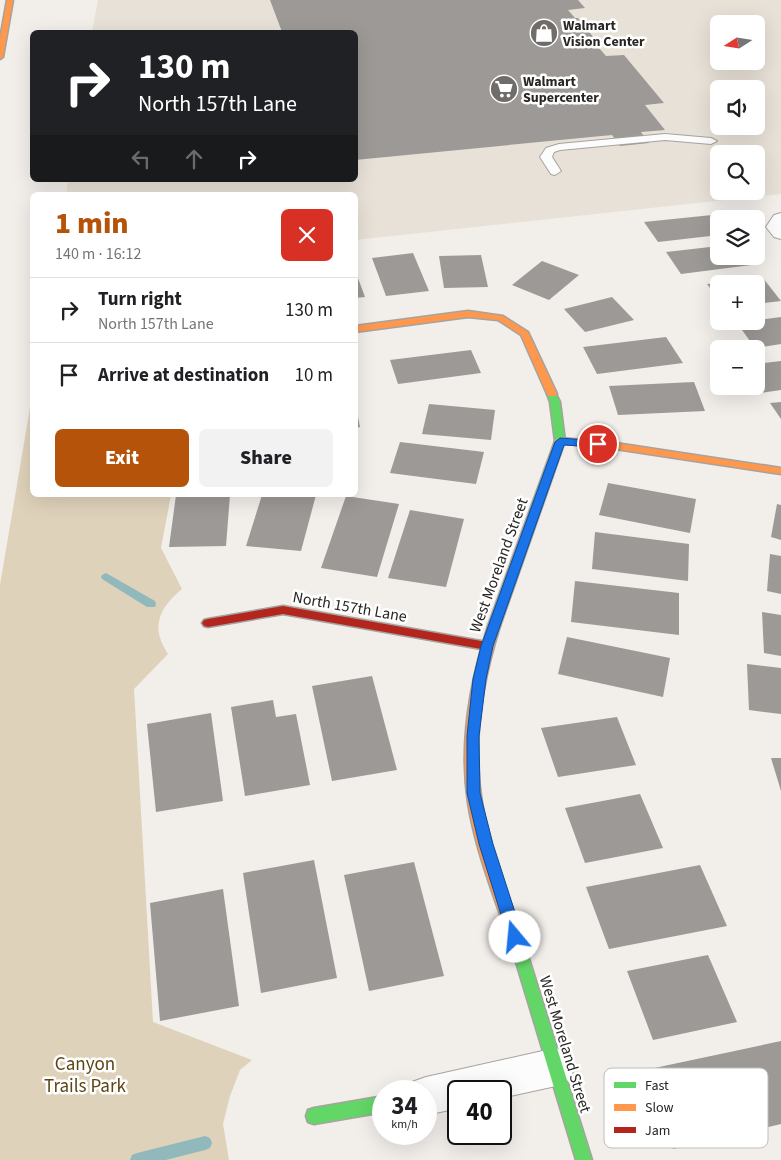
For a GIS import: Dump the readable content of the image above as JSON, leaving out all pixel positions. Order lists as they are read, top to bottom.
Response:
{
  "streets": {
    "main road": ["West Moreland Street", "North 157th Lane"]
  },
  "crossings": [
    ["West Moreland Street", "North 157th Lane"]
  ],
  "parks": ["Canyon Trails Park"],
  "places": {
    "shop": ["Walmart Vision Center"],
    "supermarket": ["Walmart Supercenter"]
  },
  "legend": ["Fast", "Slow", "Jam"],
  "north": "left",
  "page": {
    "map_buttons": ["+", "−"],
    "turn": ["130 m", "North 157th Lane"],
    "heading": ["1 min", "140 m · 16:12"],
    "list": [
      {
        "name": "Turn right",
        "note": "North 157th Lane",
        "value": "130 m"
      },
      {
        "name": "Arrive at destination",
        "value": "10 m"
      }
    ],
    "buttons": ["Exit", "Share"],
    "speed": "34 km/h",
    "limit": "40"
  }
}
